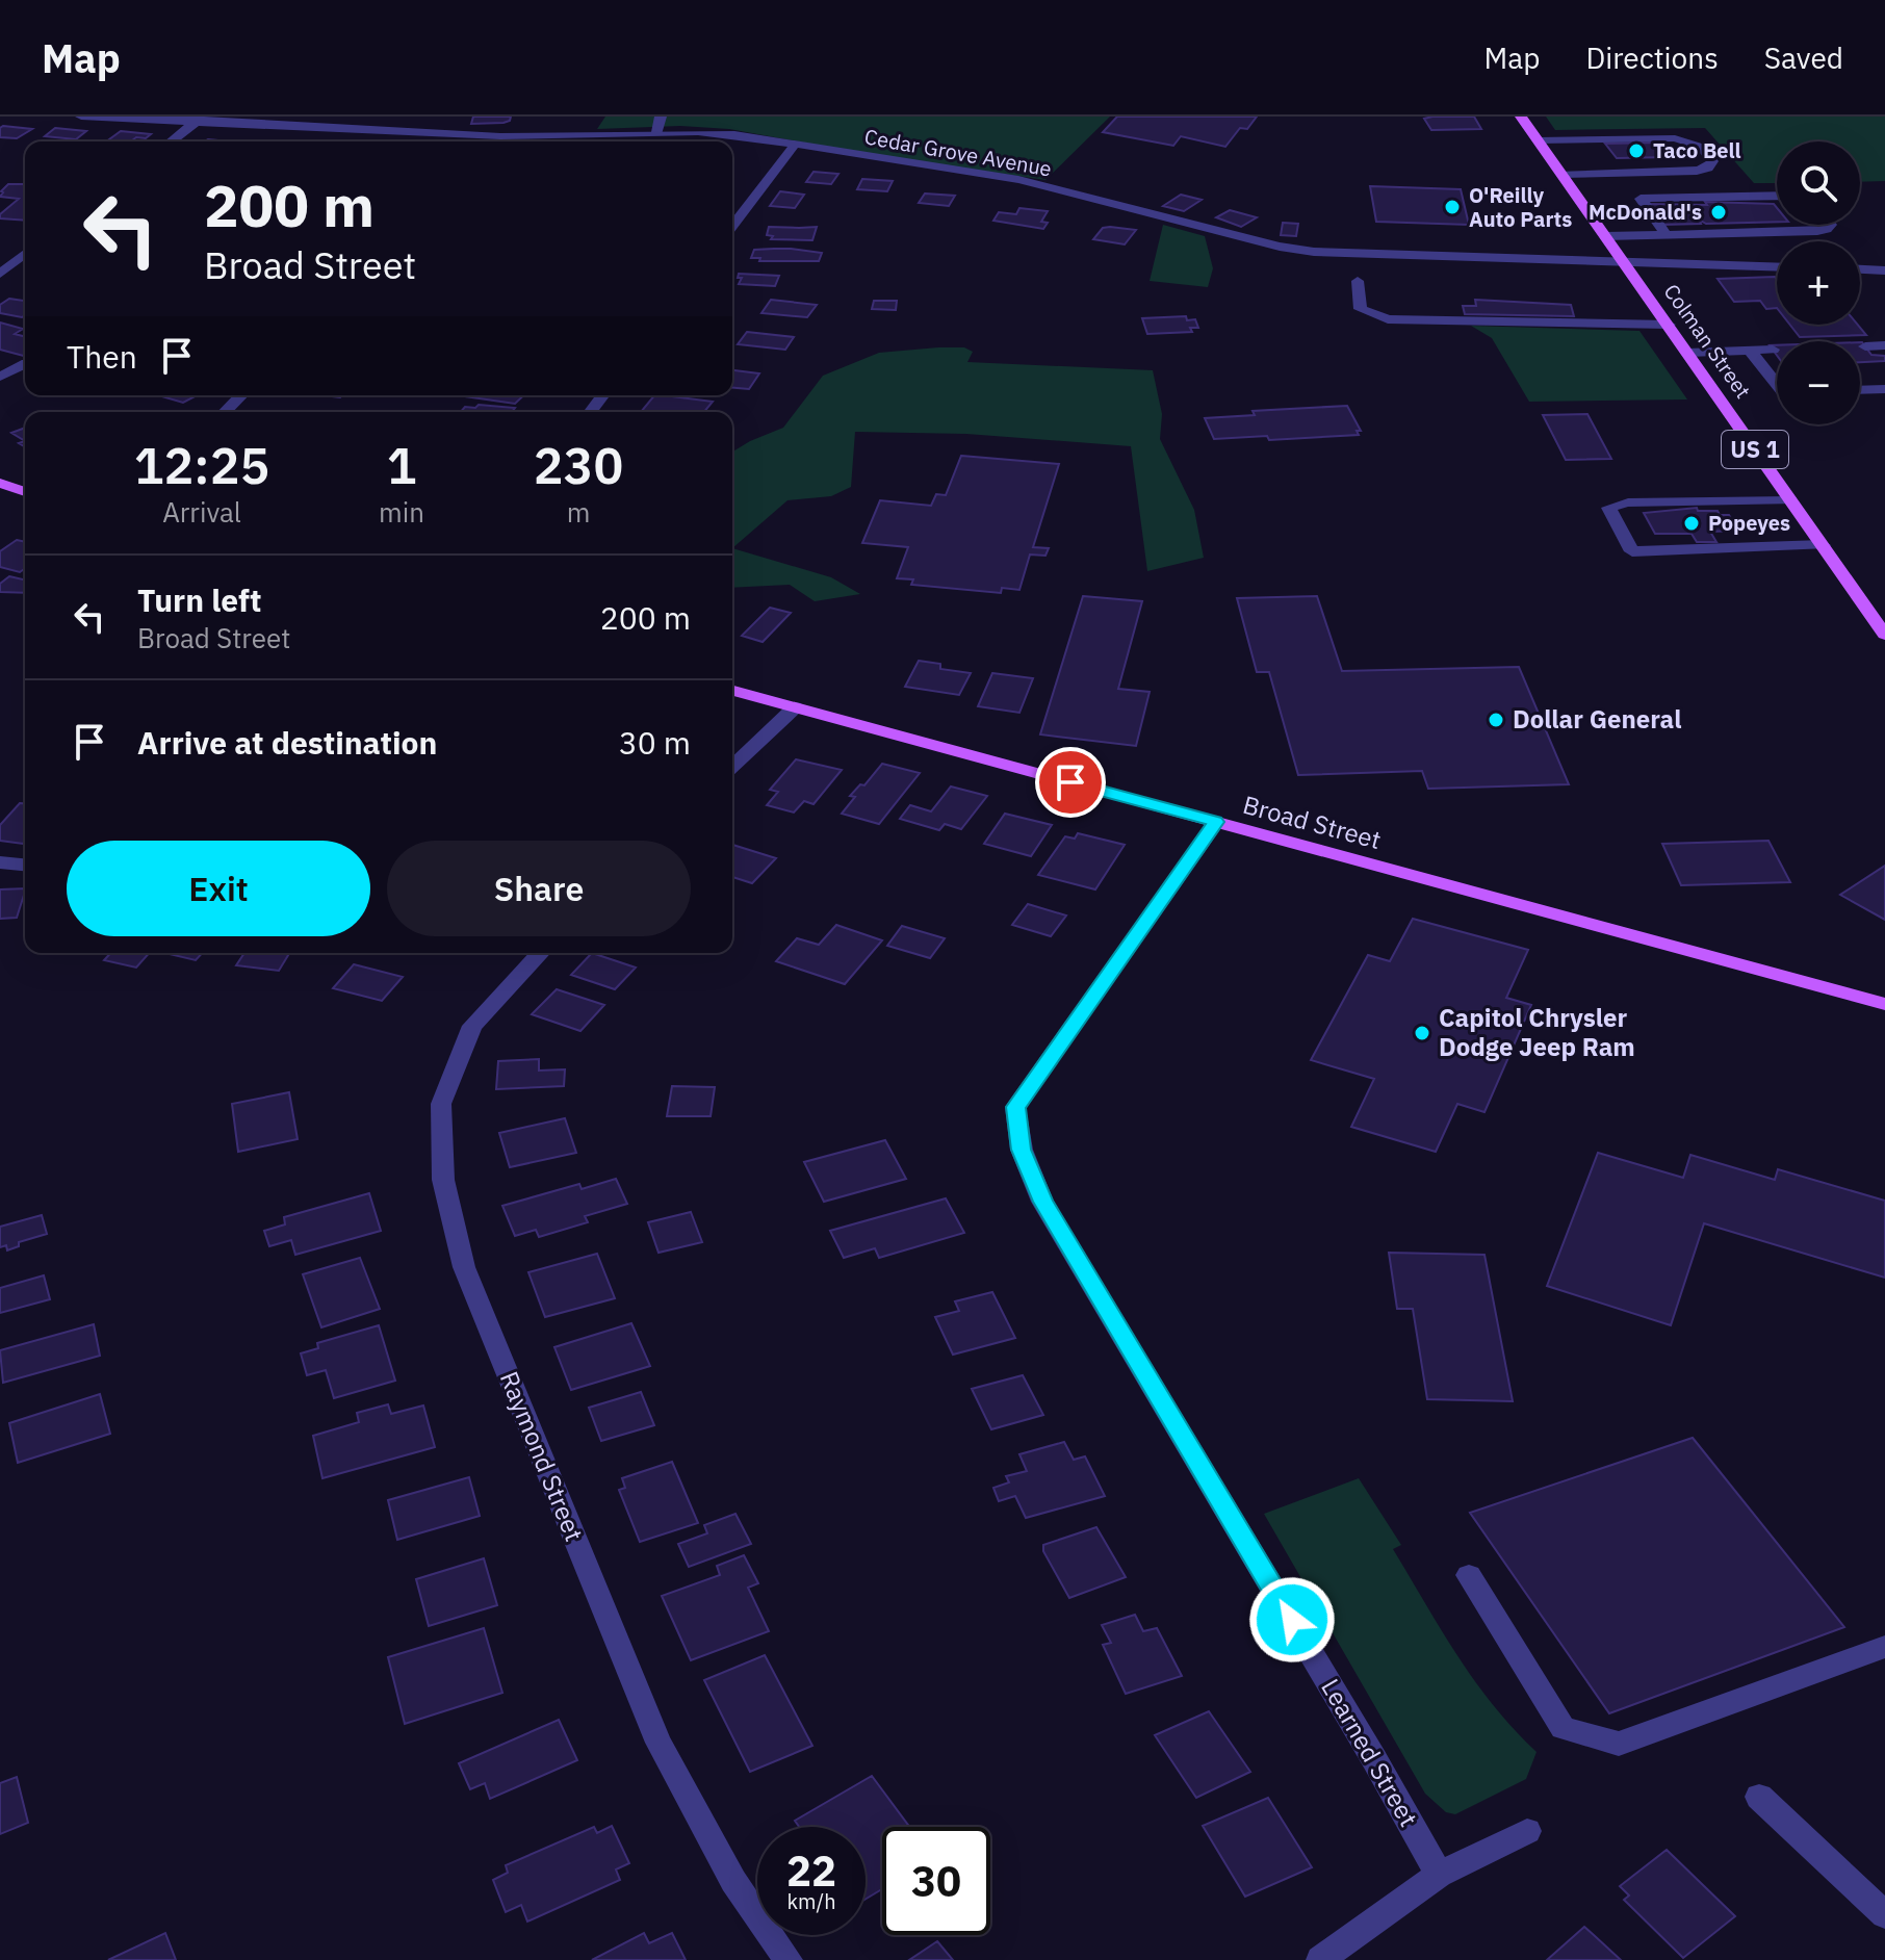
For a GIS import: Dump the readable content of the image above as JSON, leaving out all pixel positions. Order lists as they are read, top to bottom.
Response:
{
  "streets": {
    "main road": ["Colman Street", "US 1", "Broad Street"],
    "street": ["Cedar Grove Avenue", "Raymond Street", "Learned Street"]
  },
  "crossings": [
    ["Cedar Grove Avenue", "Colman Street"],
    ["Broad Street", "Learned Street"]
  ],
  "places": [
    "Taco Bell",
    "O'Reilly Auto Parts",
    "McDonald's",
    "Popeyes",
    "Dollar General",
    "Capitol Chrysler Dodge Jeep Ram"
  ],
  "page": {
    "header": "Map",
    "nav": ["Map", "Directions", "Saved"],
    "map_buttons": ["+", "−"],
    "turn": ["200 m", "Broad Street"],
    "then": "Then",
    "eta": [
      "12:25",
      "Arrival",
      "1",
      "min",
      "230",
      "m"
    ],
    "list": [
      {
        "name": "Turn left",
        "note": "Broad Street",
        "value": "200 m"
      },
      {
        "name": "Arrive at destination",
        "value": "30 m"
      }
    ],
    "buttons": ["Exit", "Share"],
    "speed": "22 km/h",
    "limit": "30"
  }
}
